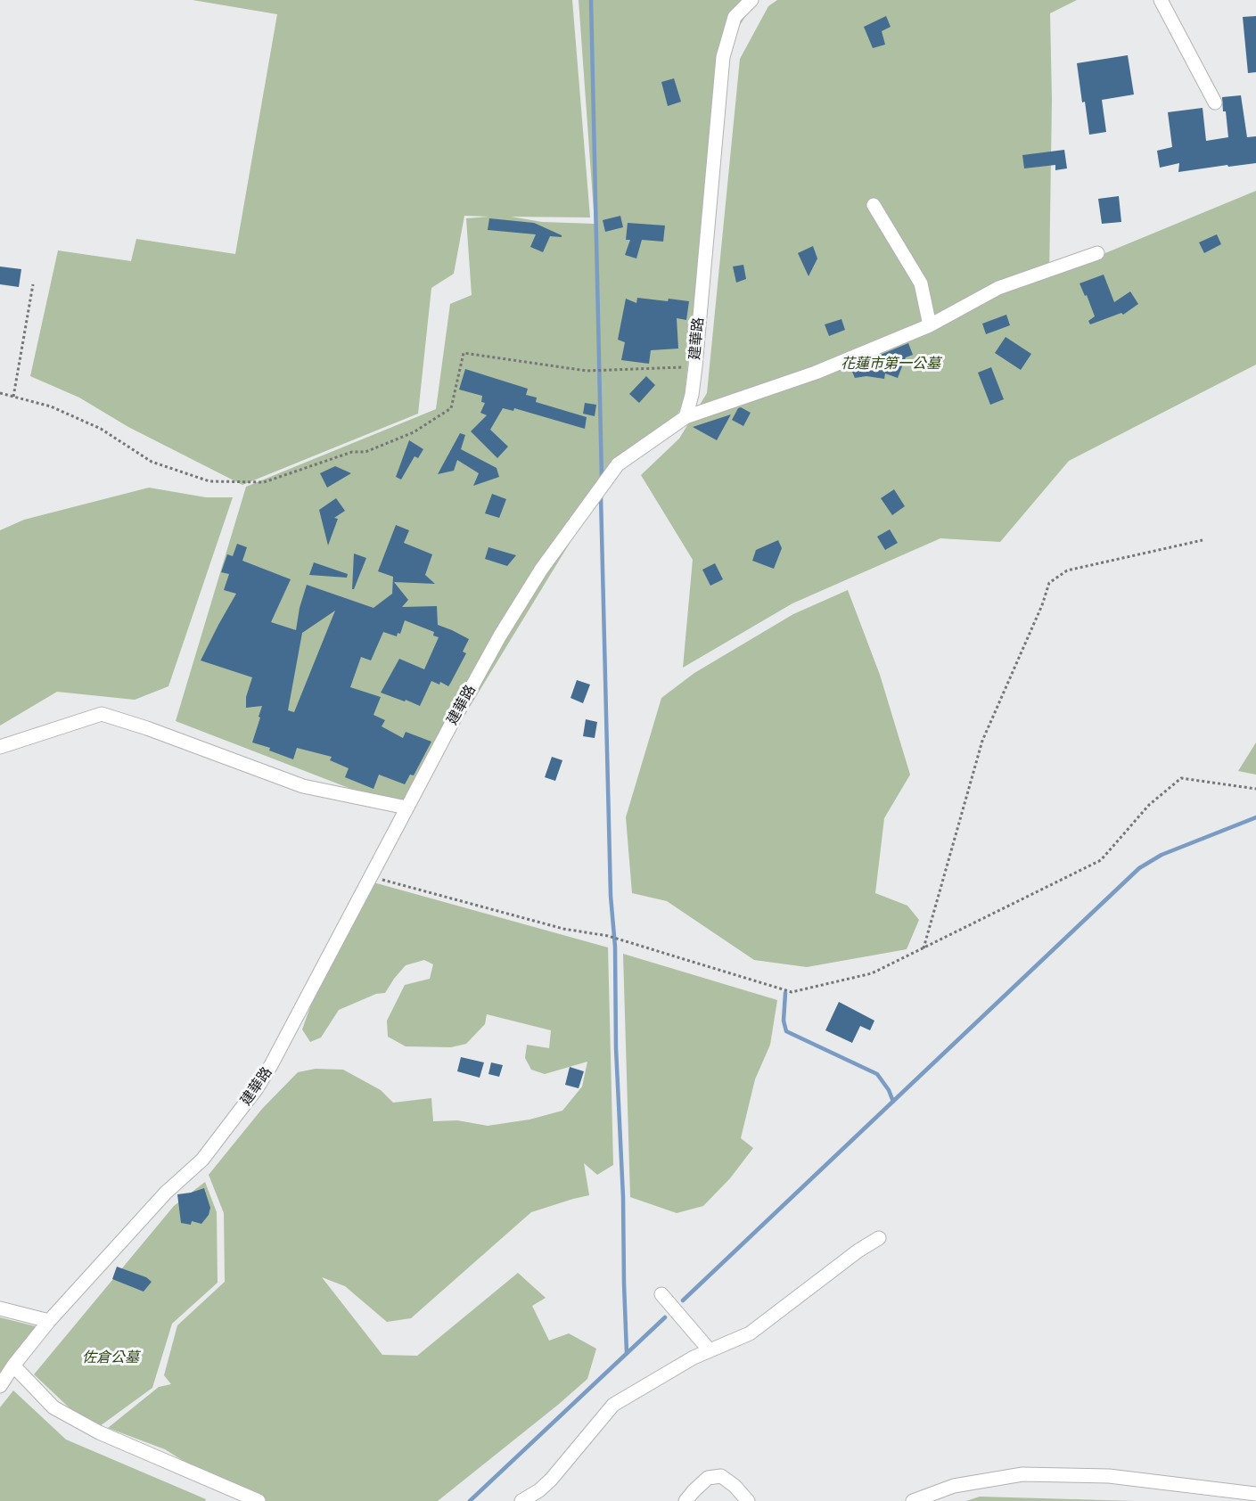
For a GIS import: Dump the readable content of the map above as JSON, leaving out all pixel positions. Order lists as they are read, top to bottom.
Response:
{
  "streets": {
    "street": ["建華路"]
  },
  "parks": ["花蓮市第一公墓", "佐倉公墓"]
}
